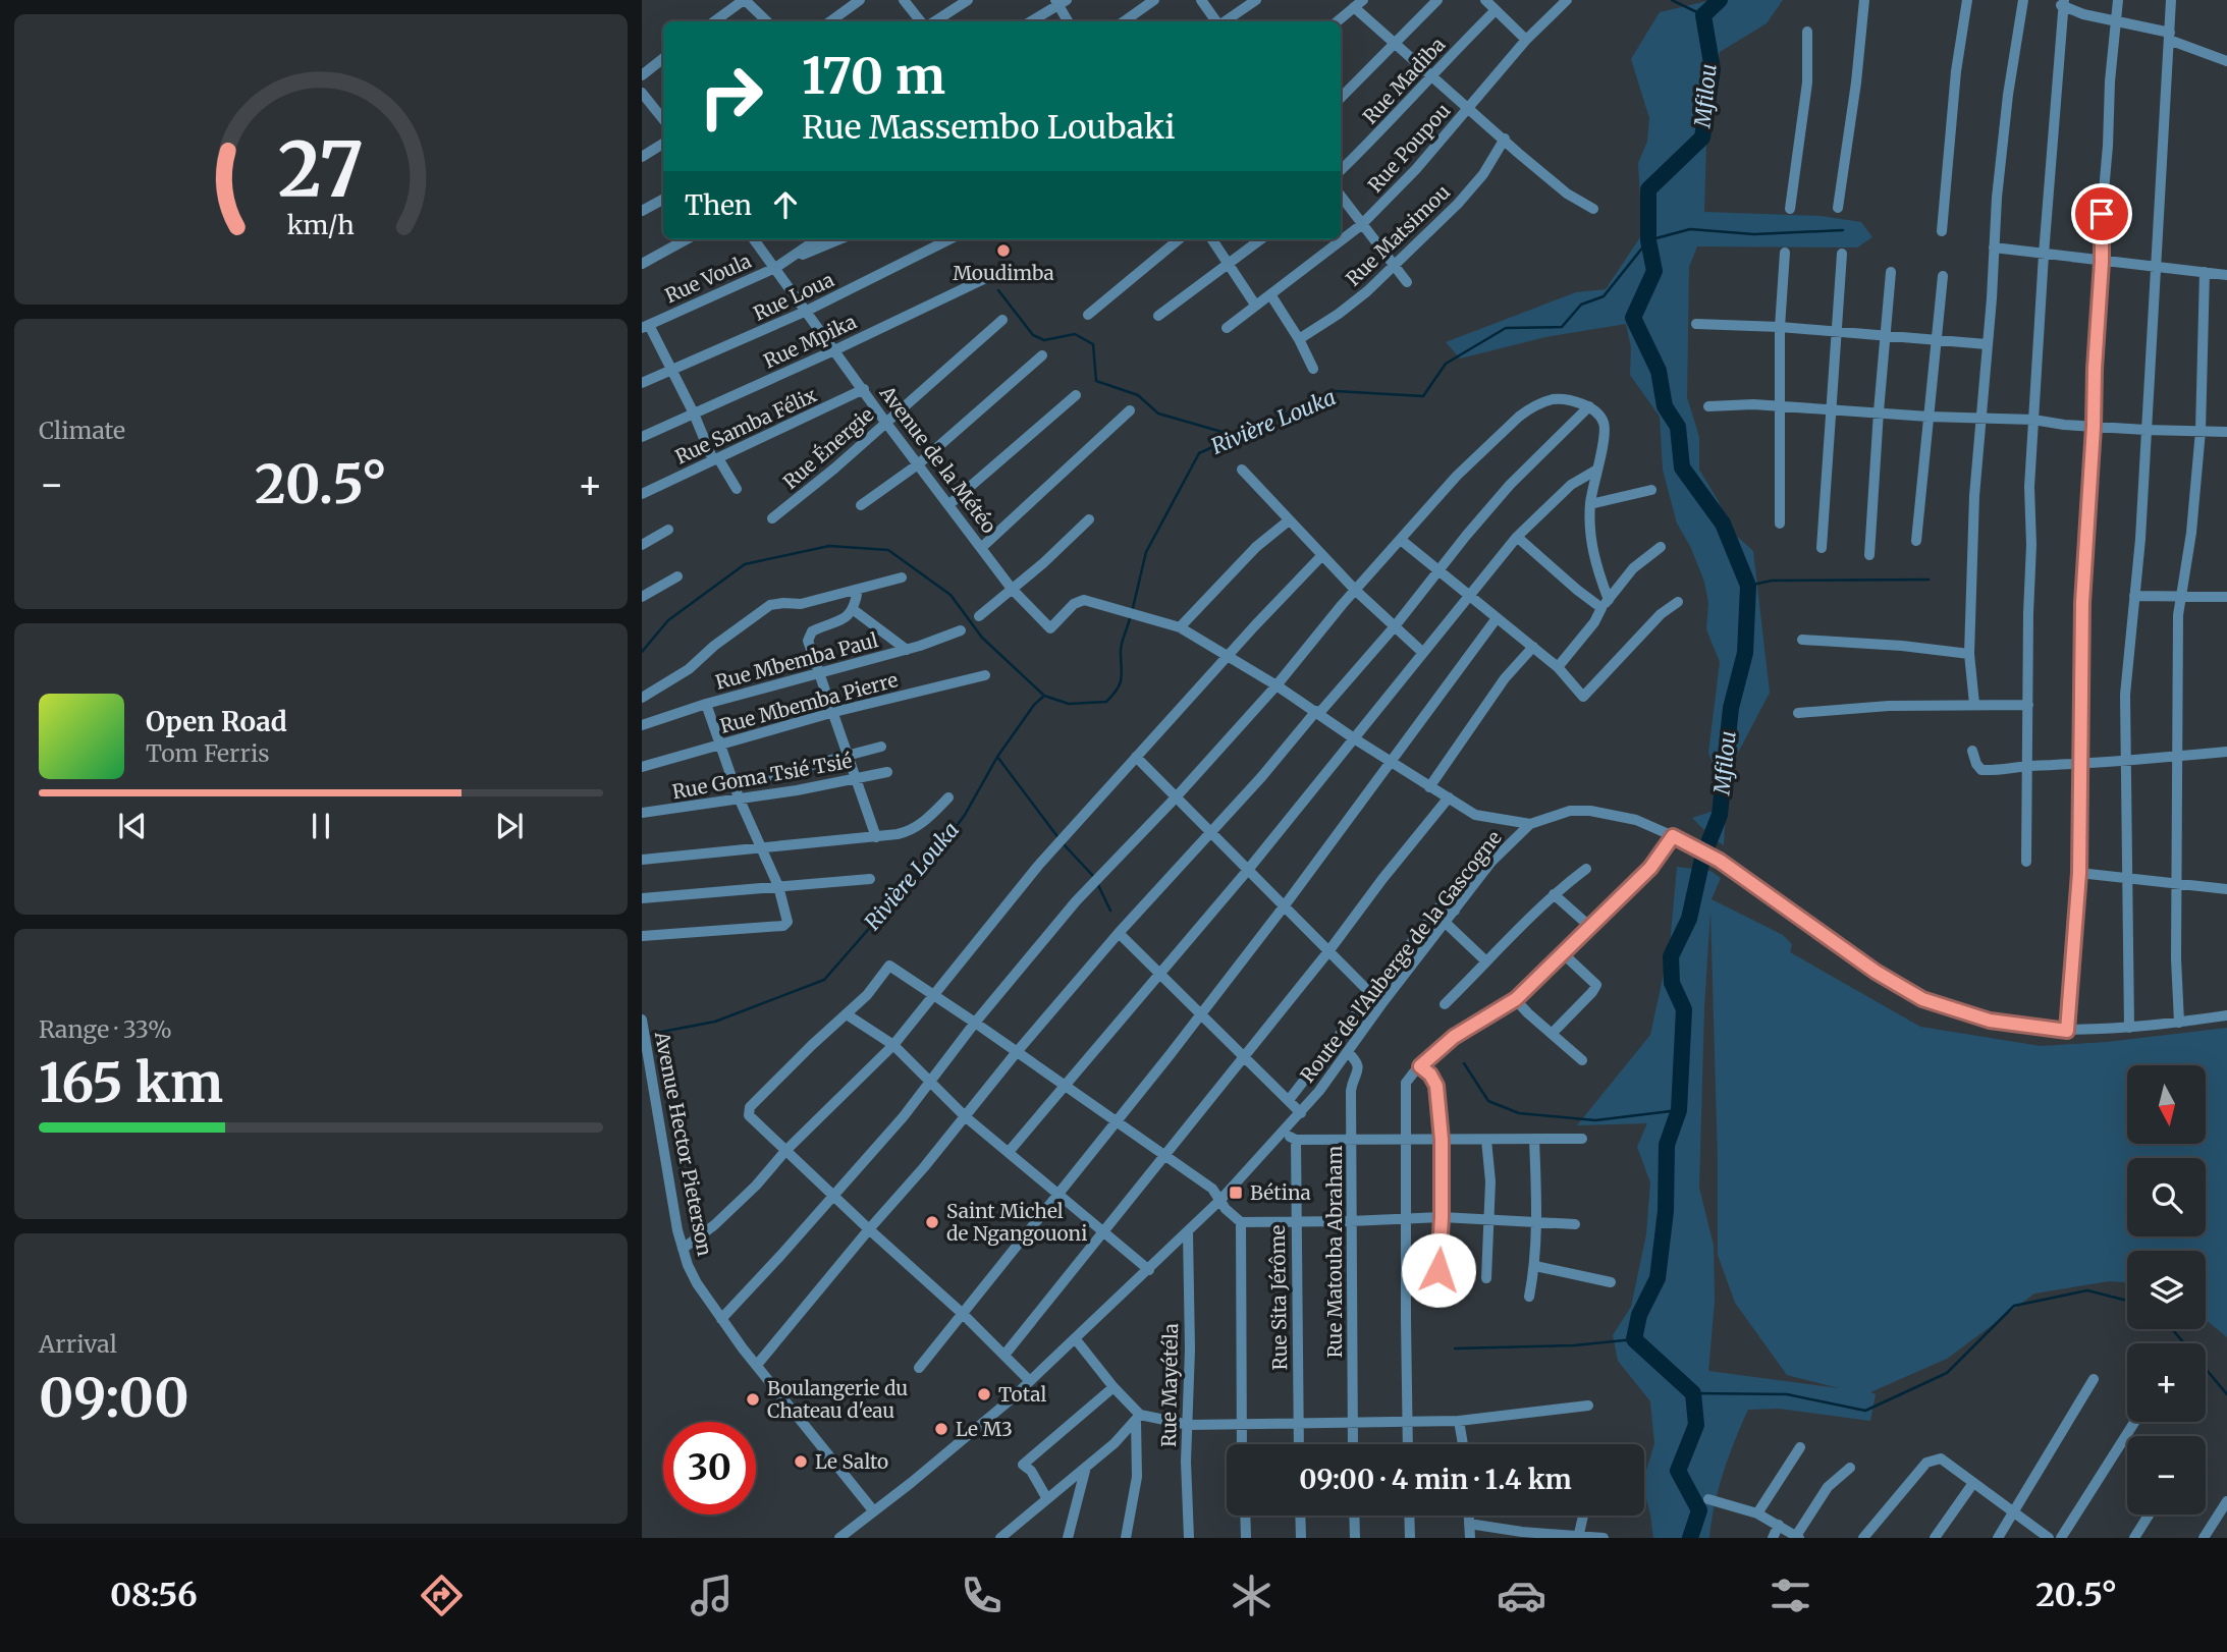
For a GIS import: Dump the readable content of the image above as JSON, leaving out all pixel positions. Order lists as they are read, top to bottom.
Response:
{
  "streets": {
    "street": [
      "Rue Madiba",
      "Rue Poupou",
      "Rue Matsimou",
      "Rue Voula",
      "Rue Loua",
      "Rue Mpika",
      "Rue Samba Félix",
      "Rue Énergie",
      "Avenue de la Météo",
      "Rue Mbemba Paul",
      "Rue Mbemba Pierre",
      "Rue Goma Tsié Tsié",
      "Route de l'Auberge de la Gascogne",
      "Avenue Hector Pieterson",
      "Rue Matouba Abraham",
      "Rue Sita Jérôme",
      "Rue Mayétéla"
    ]
  },
  "crossings": [
    ["Rue Voula", "Avenue de la Météo"],
    ["Rue Loua", "Avenue de la Météo"],
    ["Rue Mpika", "Avenue de la Météo"],
    ["Rue Samba Félix", "Avenue de la Météo"],
    ["Rue Énergie", "Avenue de la Météo"],
    ["Avenue de la Météo", "Route de l'Auberge de la Gascogne"],
    ["Route de l'Auberge de la Gascogne", "Avenue Hector Pieterson"],
    ["Route de l'Auberge de la Gascogne", "Rue Matouba Abraham"],
    ["Route de l'Auberge de la Gascogne", "Rue Mayétéla"]
  ],
  "water": ["Mfilou", "Rivière Louka"],
  "places": {
    "other": [
      "Moudimba",
      "Saint Michel de Ngangouoni",
      "Total",
      "Boulangerie du Chateau d'eau",
      "Le M3",
      "Le Salto"
    ],
    "transit": ["Bétina"]
  },
  "north": "bottom",
  "page": {
    "turn": ["170 m", "Rue Massembo Loubaki"],
    "then": "Then",
    "tile": [
      "Climate",
      ["Range · 33%", "165 km"],
      ["Arrival", "09:00"]
    ],
    "heat": ["−", "20.5°", "+"],
    "song": ["Open Road", "Tom Ferris"],
    "map_buttons": ["+", "−"],
    "limit": "30",
    "trip": "09:00 · 4 min · 1.4 km",
    "tabs": ["08:56", "20.5°"],
    "gauge": ["27", "km/h"]
  }
}
